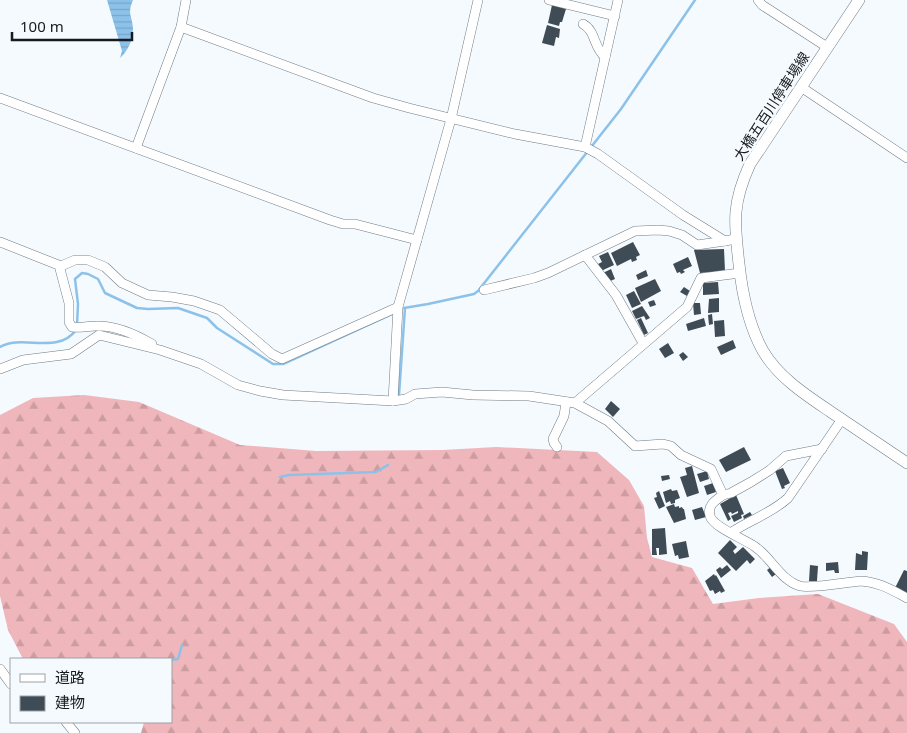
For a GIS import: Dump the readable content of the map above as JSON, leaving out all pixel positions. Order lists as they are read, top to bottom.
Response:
{
  "streets": {
    "main road": ["大橋五百川停車場線"]
  },
  "legend": ["道路", "建物"],
  "scale_bar": "100 m"
}
